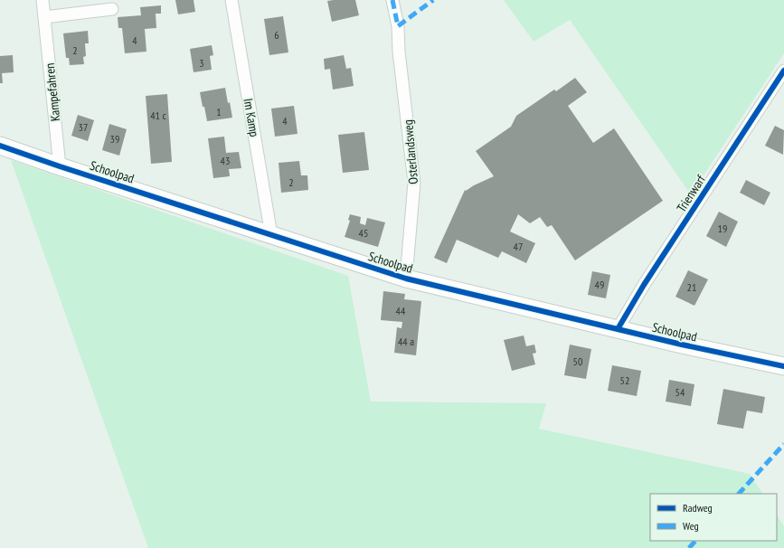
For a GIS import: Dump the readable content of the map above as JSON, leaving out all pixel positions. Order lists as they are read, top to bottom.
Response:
{
  "streets": {
    "street": [
      "Kampefahren",
      "Im Kamp",
      "Osterlandsweg",
      "Schoolpad",
      "Trienwarf"
    ]
  },
  "crossings": [
    ["Kampefahren", "Schoolpad"],
    ["Im Kamp", "Schoolpad"],
    ["Osterlandsweg", "Schoolpad"],
    ["Schoolpad", "Trienwarf"]
  ],
  "house_numbers": [
    "6",
    "4",
    "2",
    "3",
    "1",
    "41 c",
    "4",
    "37",
    "39",
    "43",
    "2",
    "19",
    "45",
    "47",
    "49",
    "21",
    "44",
    "44 a",
    "50",
    "52",
    "54"
  ],
  "legend": ["Radweg", "Weg"]
}
